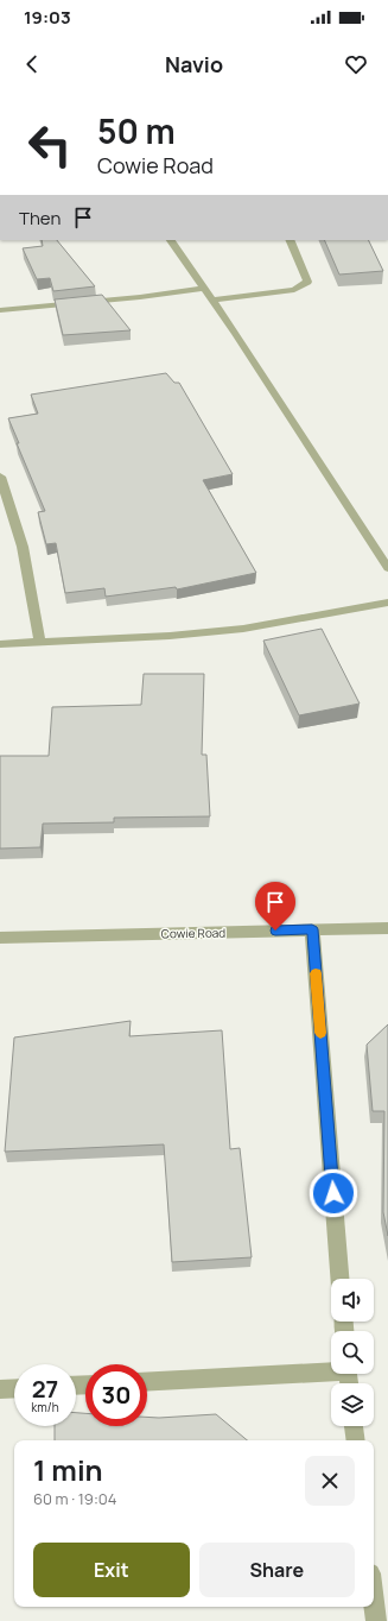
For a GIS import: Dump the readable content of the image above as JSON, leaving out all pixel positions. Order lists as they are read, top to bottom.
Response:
{
  "streets": {
    "street": ["Cowie Road"]
  },
  "page": {
    "status": "19:03",
    "header": "Navio",
    "turn": ["50 m", "Cowie Road"],
    "then": "Then",
    "speed": "27 km/h",
    "limit": "30",
    "heading": ["1 min", "60 m · 19:04"],
    "buttons": ["Exit", "Share"]
  }
}
